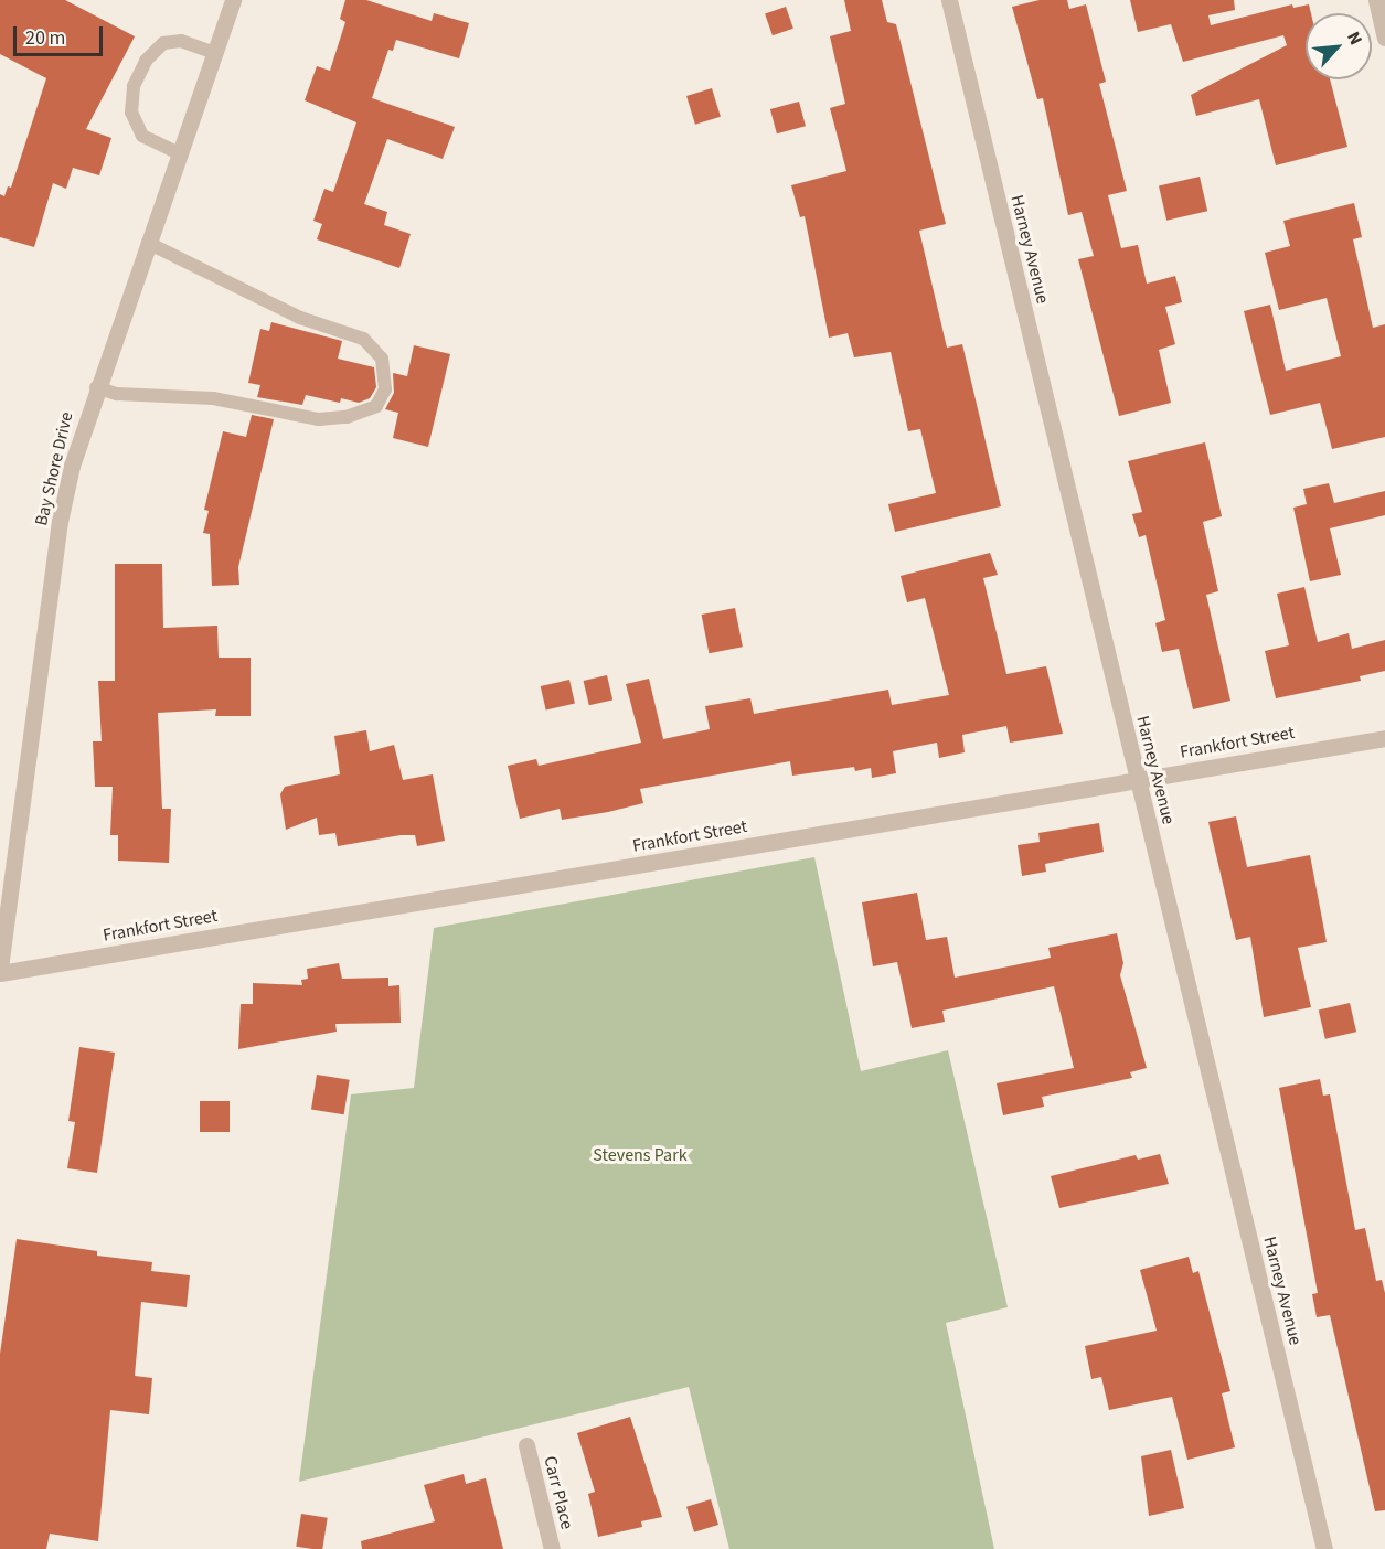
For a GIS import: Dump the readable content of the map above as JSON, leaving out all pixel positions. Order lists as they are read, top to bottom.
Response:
{
  "streets": {
    "street": [
      "Harney Avenue",
      "Bay Shore Drive",
      "Frankfort Street",
      "Carr Place"
    ]
  },
  "crossings": [
    ["Harney Avenue", "Frankfort Street"]
  ],
  "parks": ["Stevens Park"],
  "scale_bar": "20 m",
  "north": "top right"
}
